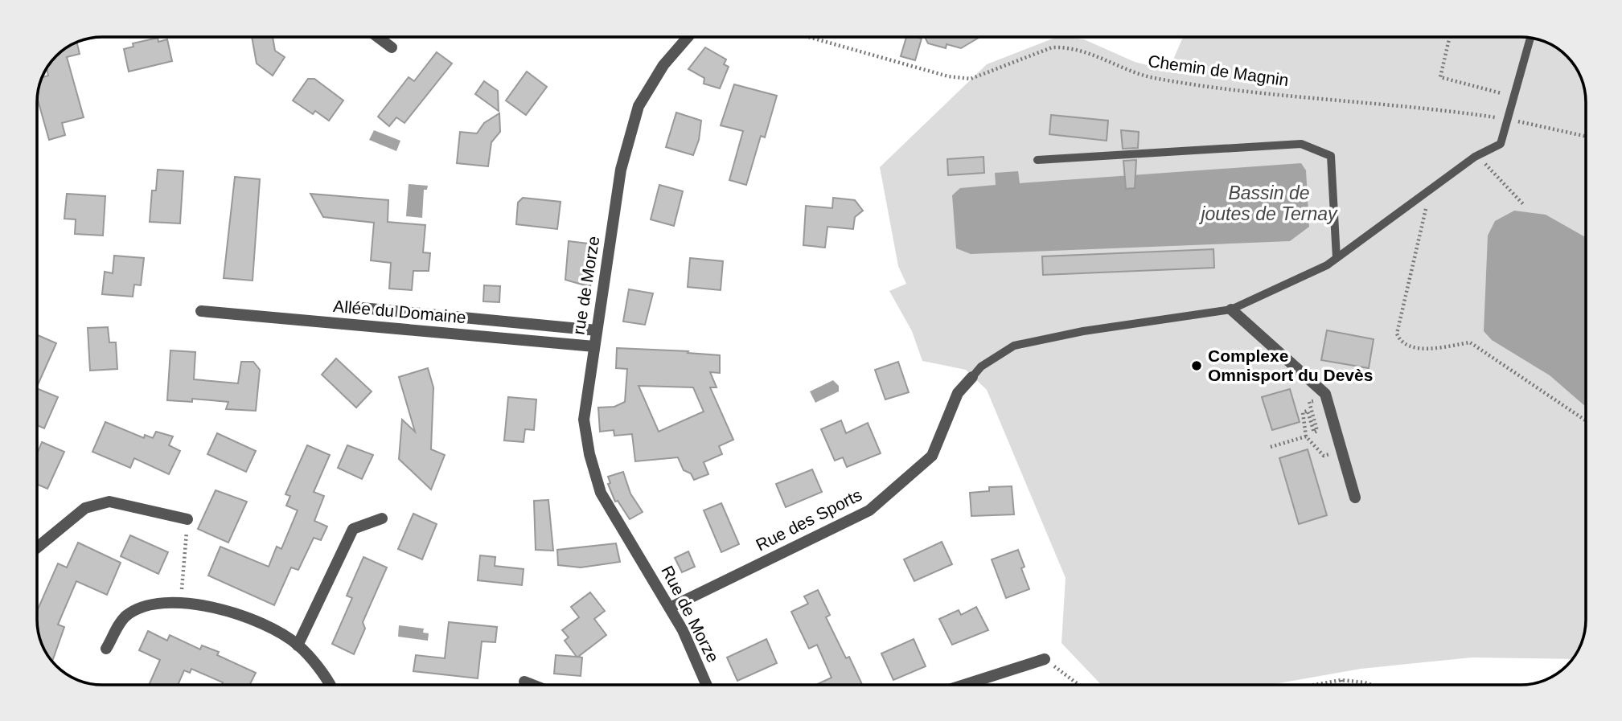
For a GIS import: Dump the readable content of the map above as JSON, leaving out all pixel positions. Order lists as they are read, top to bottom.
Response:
{
  "streets": {
    "street": [
      "rue de Morze",
      "Allée du Domaine",
      "Rue des Sports",
      "Rue de Morze"
    ],
    "path": ["Chemin de Magnin"]
  },
  "crossings": [
    ["rue de Morze", "Allée du Domaine"],
    ["rue de Morze", "Rue de Morze"],
    ["Rue des Sports", "Rue de Morze"]
  ],
  "water": ["Bassin de joutes de Ternay"],
  "places": ["Complexe Omnisport du Devès"]
}
